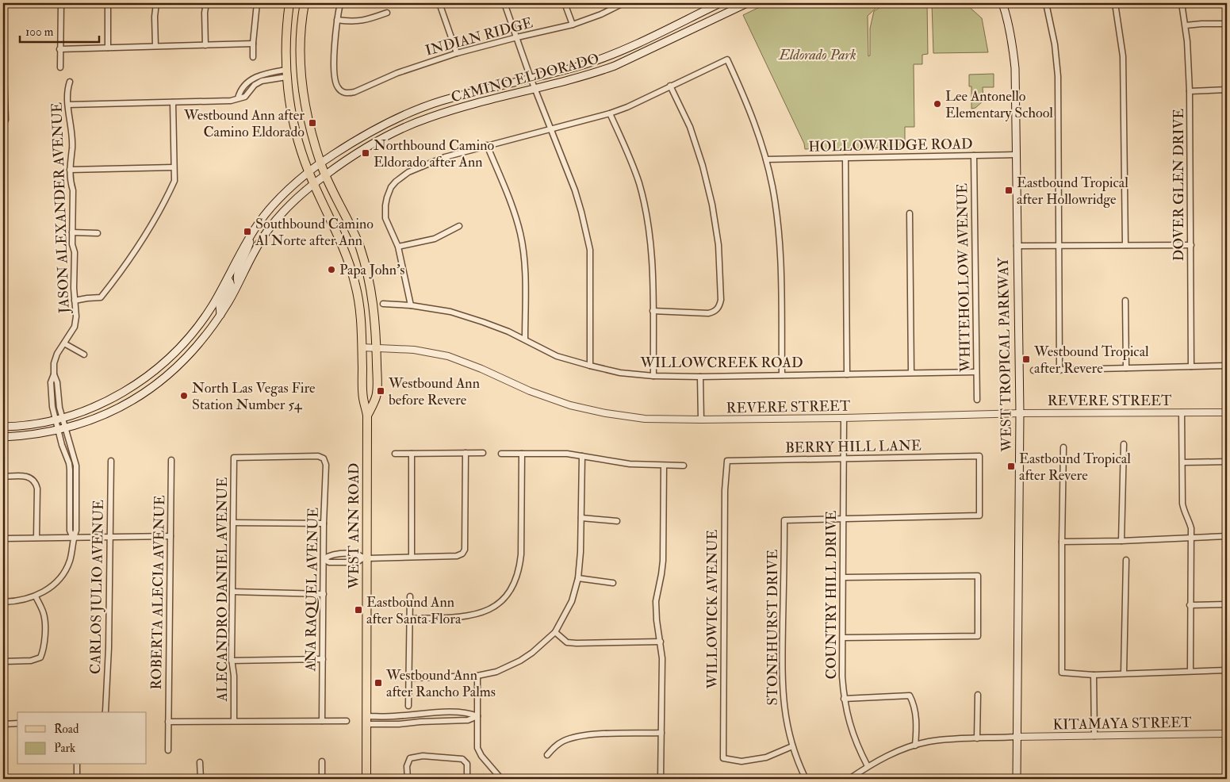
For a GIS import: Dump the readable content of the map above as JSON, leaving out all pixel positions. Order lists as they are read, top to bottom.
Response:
{
  "streets": {
    "main road": ["CAMINO ELDORADO", "WEST TROPICAL PARKWAY", "WEST ANN ROAD"],
    "street": [
      "INDIAN RIDGE",
      "HOLLOWRIDGE ROAD",
      "DOVER GLEN DRIVE",
      "JASON ALEXANDER AVENUE",
      "WHITEHOLLOW AVENUE",
      "WILLOWCREEK ROAD",
      "REVERE STREET",
      "BERRY HILL LANE",
      "CARLOS JULIO AVENUE",
      "ALECANDRO DANIEL AVENUE",
      "ANA RAQUEL AVENUE",
      "ROBERTA ALECIA AVENUE",
      "COUNTRY HILL DRIVE",
      "WILLOWICK AVENUE",
      "STONEHURST DRIVE",
      "KITAMAYA STREET"
    ]
  },
  "crossings": [
    ["CAMINO ELDORADO", "JASON ALEXANDER AVENUE"],
    ["CAMINO ELDORADO", "WEST ANN ROAD"],
    ["HOLLOWRIDGE ROAD", "WHITEHOLLOW AVENUE"],
    ["HOLLOWRIDGE ROAD", "WEST TROPICAL PARKWAY"],
    ["WHITEHOLLOW AVENUE", "WILLOWCREEK ROAD"],
    ["WEST TROPICAL PARKWAY", "REVERE STREET"],
    ["WEST TROPICAL PARKWAY", "KITAMAYA STREET"],
    ["REVERE STREET", "WEST ANN ROAD"],
    ["REVERE STREET", "COUNTRY HILL DRIVE"],
    ["BERRY HILL LANE", "COUNTRY HILL DRIVE"],
    ["BERRY HILL LANE", "WILLOWICK AVENUE"],
    ["BERRY HILL LANE", "STONEHURST DRIVE"],
    ["ALECANDRO DANIEL AVENUE", "ANA RAQUEL AVENUE"],
    ["COUNTRY HILL DRIVE", "STONEHURST DRIVE"],
    ["WILLOWICK AVENUE", "STONEHURST DRIVE"]
  ],
  "parks": ["Eldorado Park"],
  "places": {
    "other": ["Lee Antonello Elementary School", "Papa John's", "North Las Vegas Fire Station Number 54"],
    "transit": [
      "Westbound Ann after Camino Eldorado",
      "Northbound Camino Eldorado after Ann",
      "Eastbound Tropical after Hollowridge",
      "Southbound Camino Al Norte after Ann",
      "Westbound Tropical after Revere",
      "Westbound Ann before Revere",
      "Eastbound Tropical after Revere",
      "Eastbound Ann after Santa Flora",
      "Westbound Ann after Rancho Palms"
    ]
  },
  "legend": ["Road", "Park"],
  "scale_bar": "100 m"
}
